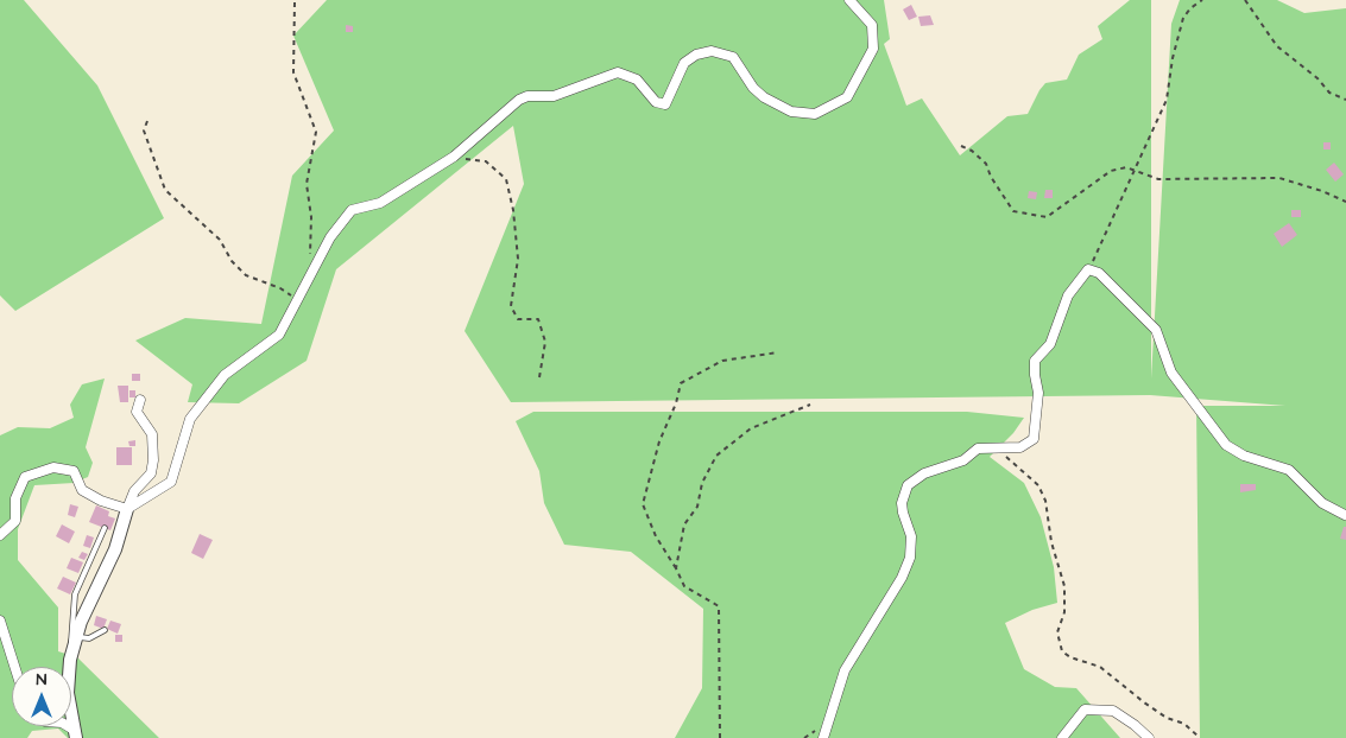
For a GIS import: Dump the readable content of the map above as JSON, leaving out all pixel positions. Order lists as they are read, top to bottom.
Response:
{
  "north": "top"
}
